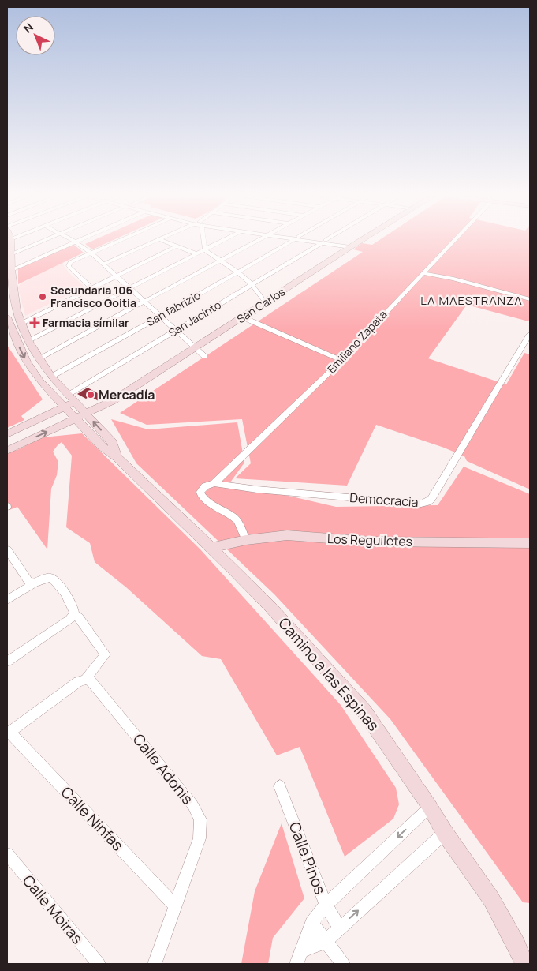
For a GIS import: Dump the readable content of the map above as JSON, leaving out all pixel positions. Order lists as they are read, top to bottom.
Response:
{
  "streets": {
    "street": [
      "San Carlos",
      "San fabrizio",
      "San Jacinto",
      "Emiliano Zapata",
      "Democracia",
      "Los Reguiletes",
      "Camino a las Espinas",
      "Calle Adonis",
      "Calle Ninfas",
      "Calle Pinos",
      "Calle Moiras"
    ]
  },
  "crossings": [
    ["San Carlos", "Camino a las Espinas"],
    ["San fabrizio", "Camino a las Espinas"],
    ["San Jacinto", "Camino a las Espinas"],
    ["Emiliano Zapata", "Democracia"],
    ["Emiliano Zapata", "Los Reguiletes"],
    ["Los Reguiletes", "Camino a las Espinas"],
    ["Calle Adonis", "Calle Ninfas"]
  ],
  "districts": ["LA MAESTRANZA"],
  "places": {
    "other": ["Secundaria 106 Francisco Goitia", "Mercadía"],
    "health": ["Farmacia símilar"]
  },
  "north": "top left"
}
